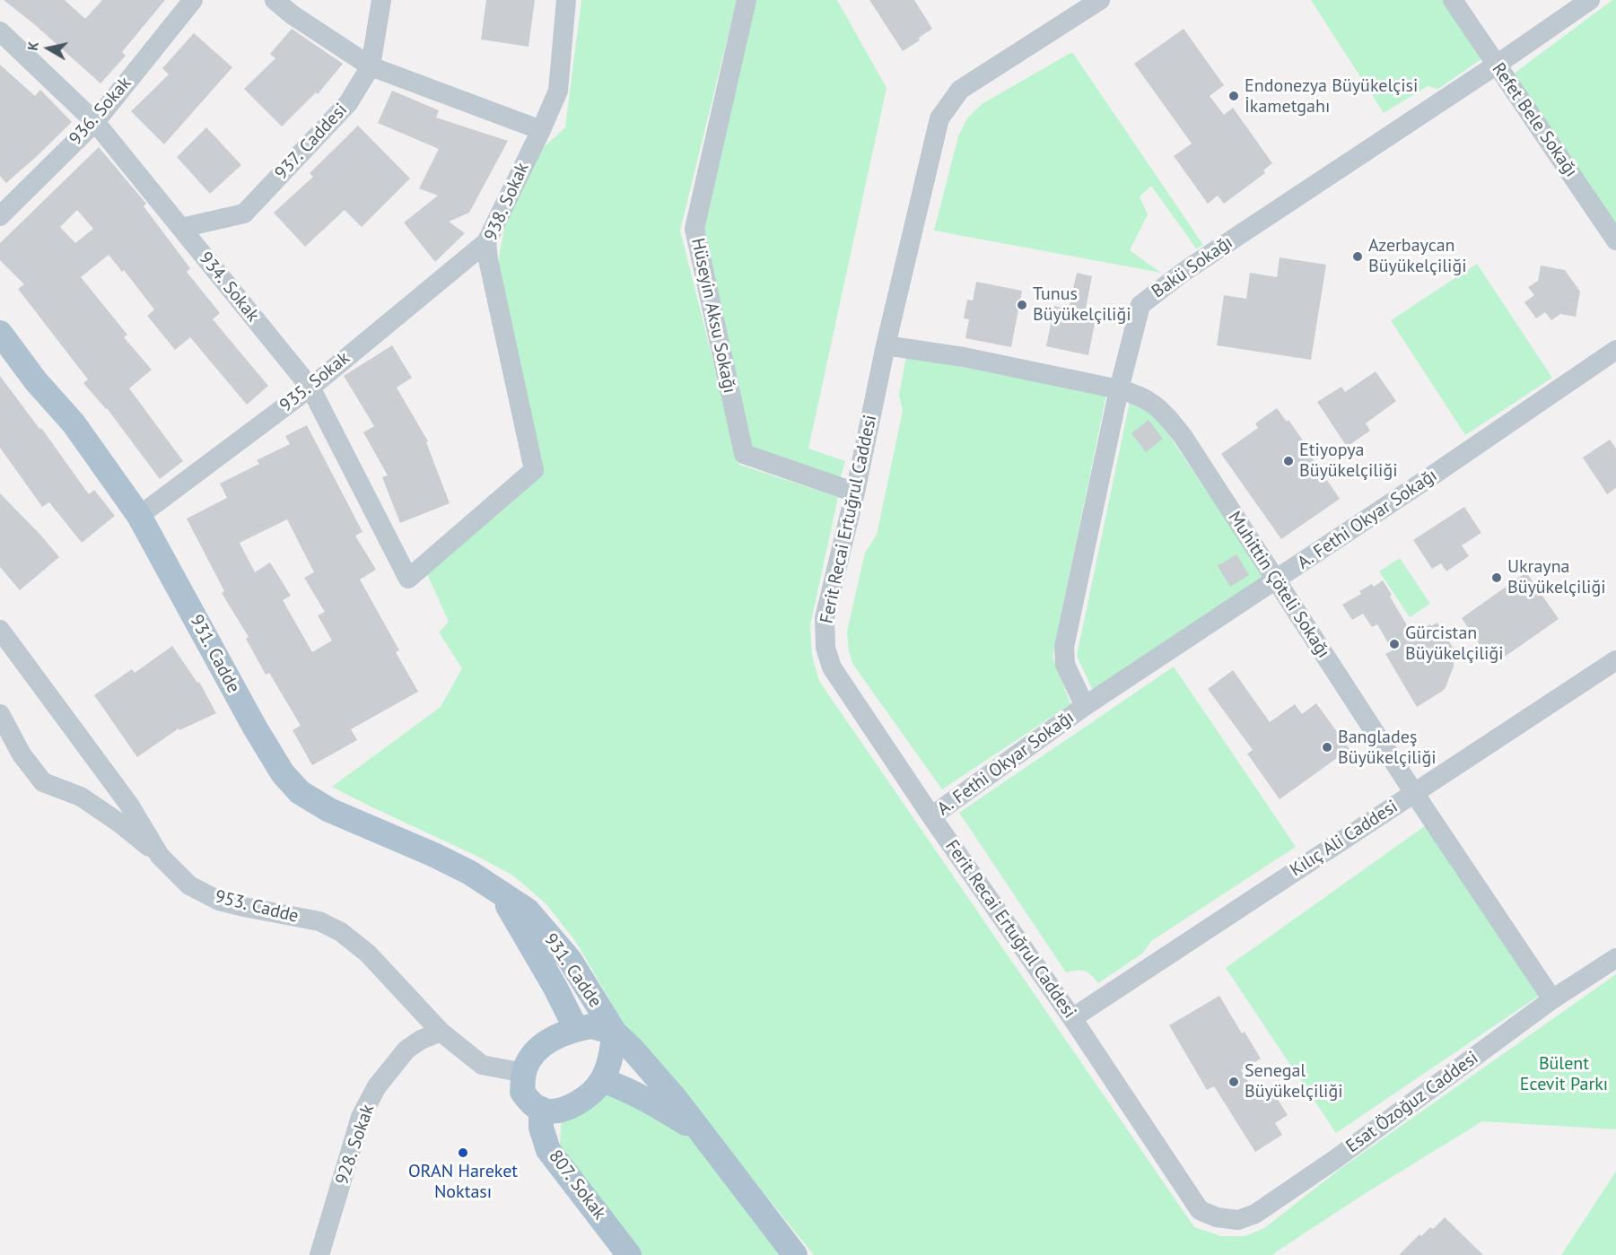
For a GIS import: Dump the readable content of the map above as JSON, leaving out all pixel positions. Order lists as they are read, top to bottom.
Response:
{
  "streets": {
    "main road": ["931. Cadde", "807. Sokak"],
    "street": [
      "936. Sokak",
      "Refet Bele Sokağı",
      "937. Caddesi",
      "938. Sokak",
      "Bakü Sokağı",
      "934. Sokak",
      "Hüseyin Aksu Sokağı",
      "935. Sokak",
      "Ferit Recai Ertuğrul Caddesi",
      "A. Fethi Okyar Sokağı",
      "Muhittin Çöteli Sokağı",
      "Kılıç Ali Caddesi",
      "953. Cadde",
      "Esat Özoğuz Caddesi",
      "928. Sokak"
    ]
  },
  "crossings": [
    ["936. Sokak", "934. Sokak"],
    ["Refet Bele Sokağı", "Bakü Sokağı"],
    ["937. Caddesi", "934. Sokak"],
    ["938. Sokak", "934. Sokak"],
    ["938. Sokak", "935. Sokak"],
    ["Bakü Sokağı", "A. Fethi Okyar Sokağı"],
    ["Bakü Sokağı", "Muhittin Çöteli Sokağı"],
    ["934. Sokak", "935. Sokak"],
    ["Hüseyin Aksu Sokağı", "Ferit Recai Ertuğrul Caddesi"],
    ["935. Sokak", "931. Cadde"],
    ["Ferit Recai Ertuğrul Caddesi", "A. Fethi Okyar Sokağı"],
    ["Ferit Recai Ertuğrul Caddesi", "Muhittin Çöteli Sokağı"],
    ["Ferit Recai Ertuğrul Caddesi", "Kılıç Ali Caddesi"],
    ["Ferit Recai Ertuğrul Caddesi", "Esat Özoğuz Caddesi"],
    ["A. Fethi Okyar Sokağı", "Muhittin Çöteli Sokağı"],
    ["Muhittin Çöteli Sokağı", "Kılıç Ali Caddesi"],
    ["Muhittin Çöteli Sokağı", "Esat Özoğuz Caddesi"],
    ["931. Cadde", "953. Cadde"],
    ["931. Cadde", "807. Sokak"],
    ["953. Cadde", "928. Sokak"],
    ["953. Cadde", "807. Sokak"]
  ],
  "parks": ["Bülent Ecevit Parkı"],
  "places": [
    "Endonezya Büyükelçisi İkametgahı",
    "Azerbaycan Büyükelçiliği",
    "Tunus Büyükelçiliği",
    "Etiyopya Büyükelçiliği",
    "Ukrayna Büyükelçiliği",
    "Gürcistan Büyükelçiliği",
    "Bangladeş Büyükelçiliği",
    "Senegal Büyükelçiliği",
    "ORAN Hareket Noktası"
  ],
  "north": "left"
}
